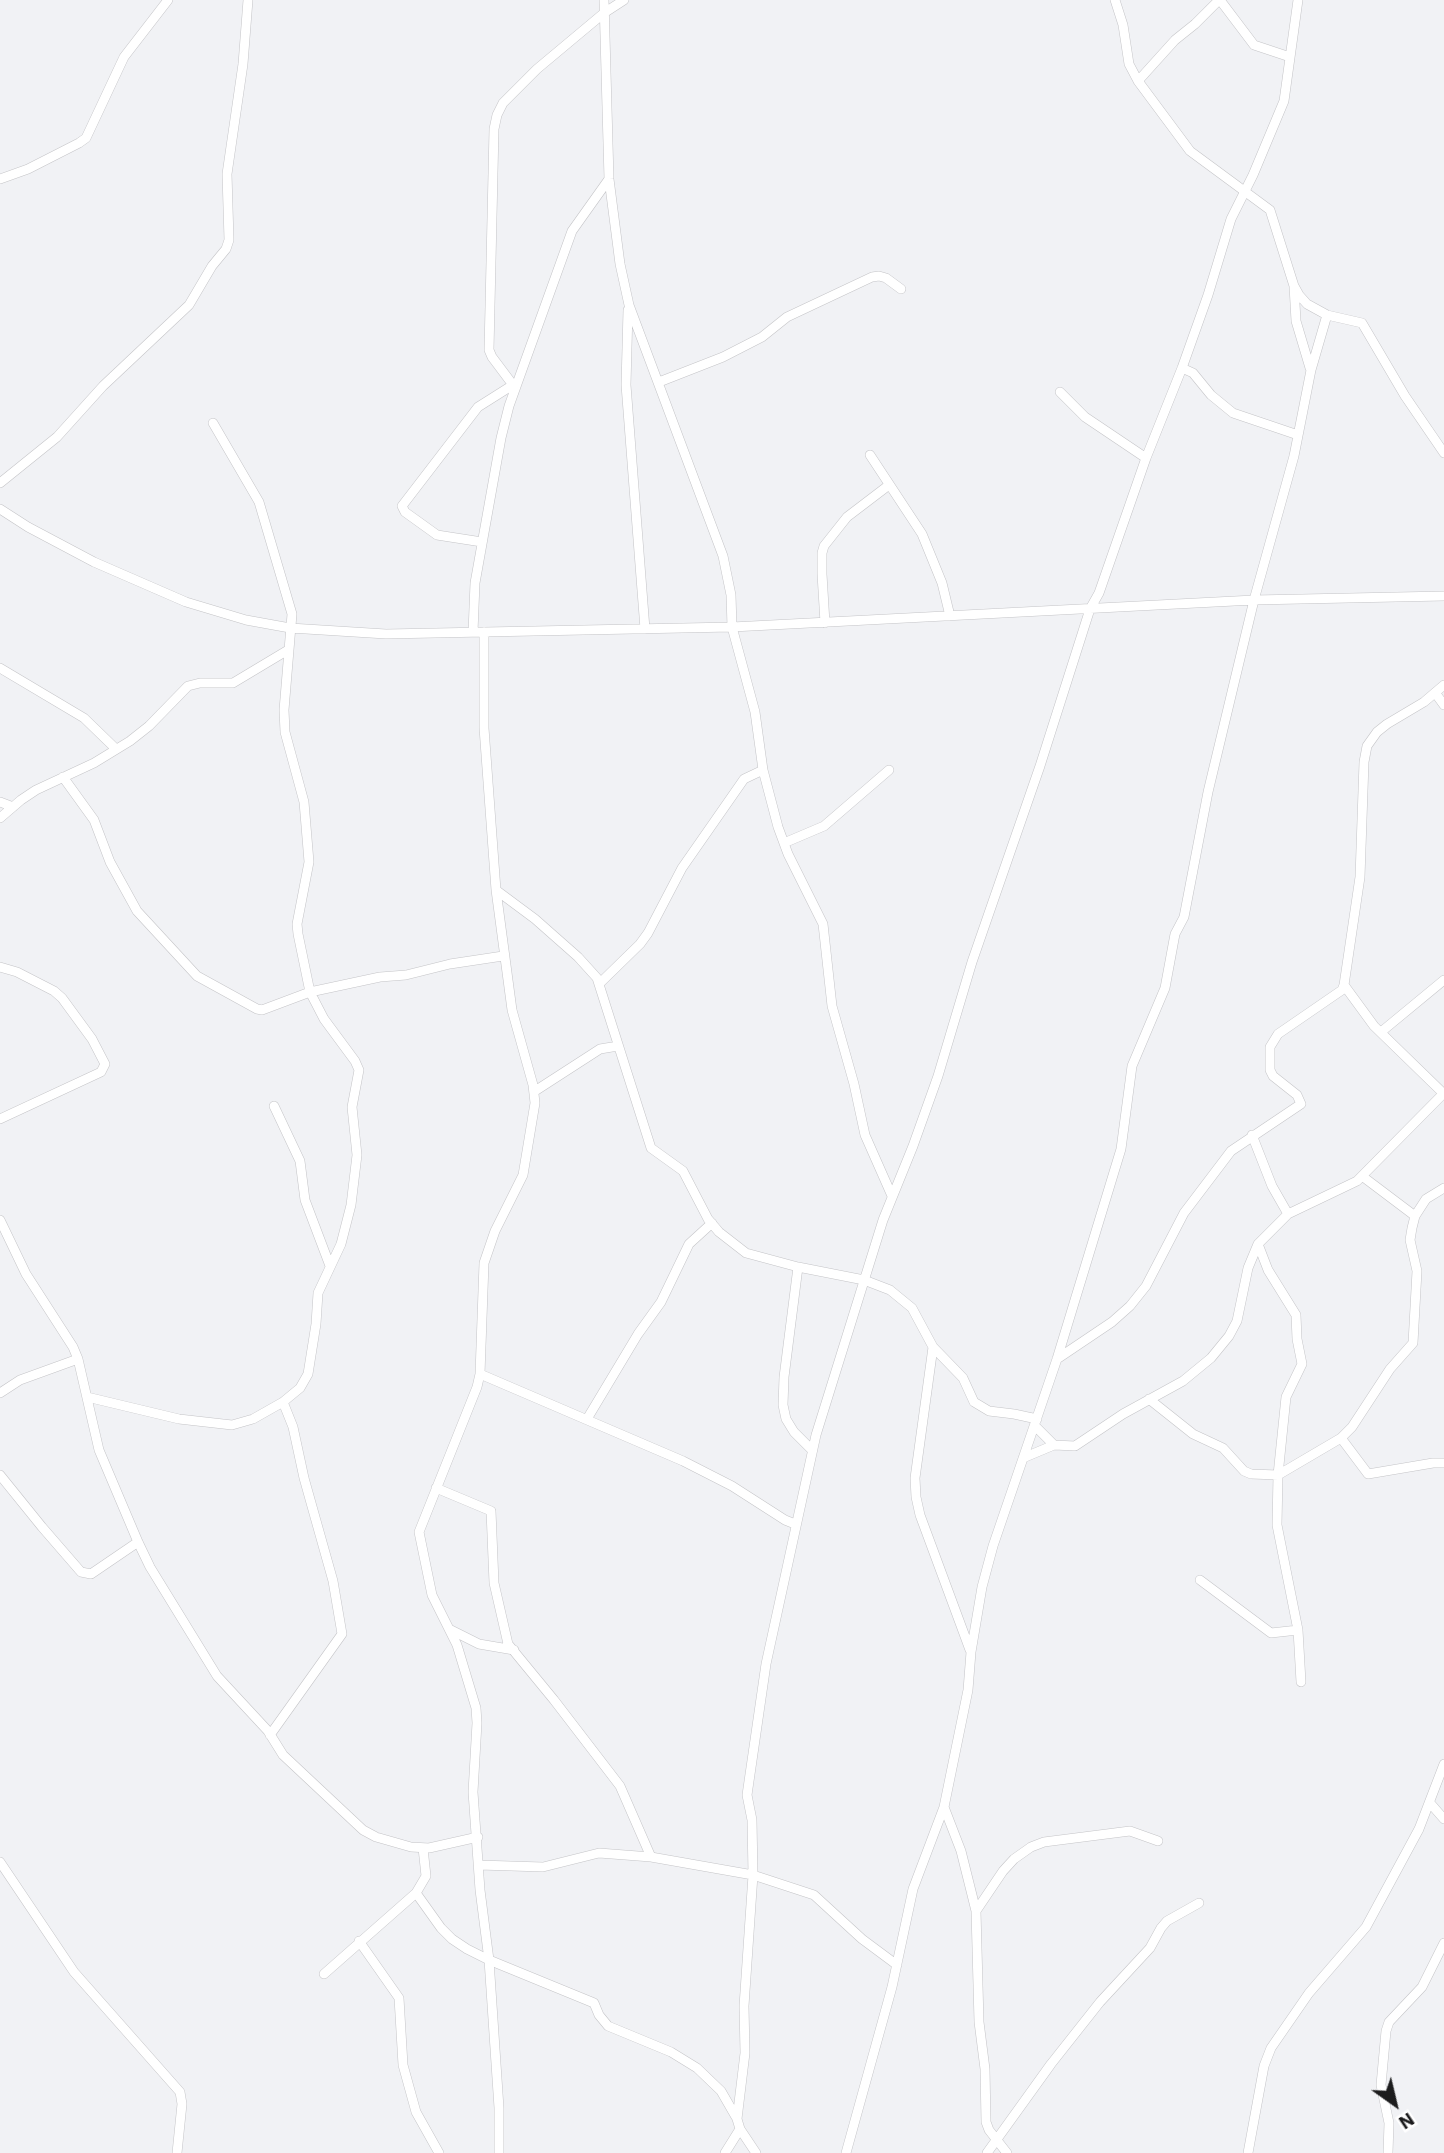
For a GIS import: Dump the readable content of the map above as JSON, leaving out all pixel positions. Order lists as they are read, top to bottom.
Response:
{
  "north": "bottom right"
}
